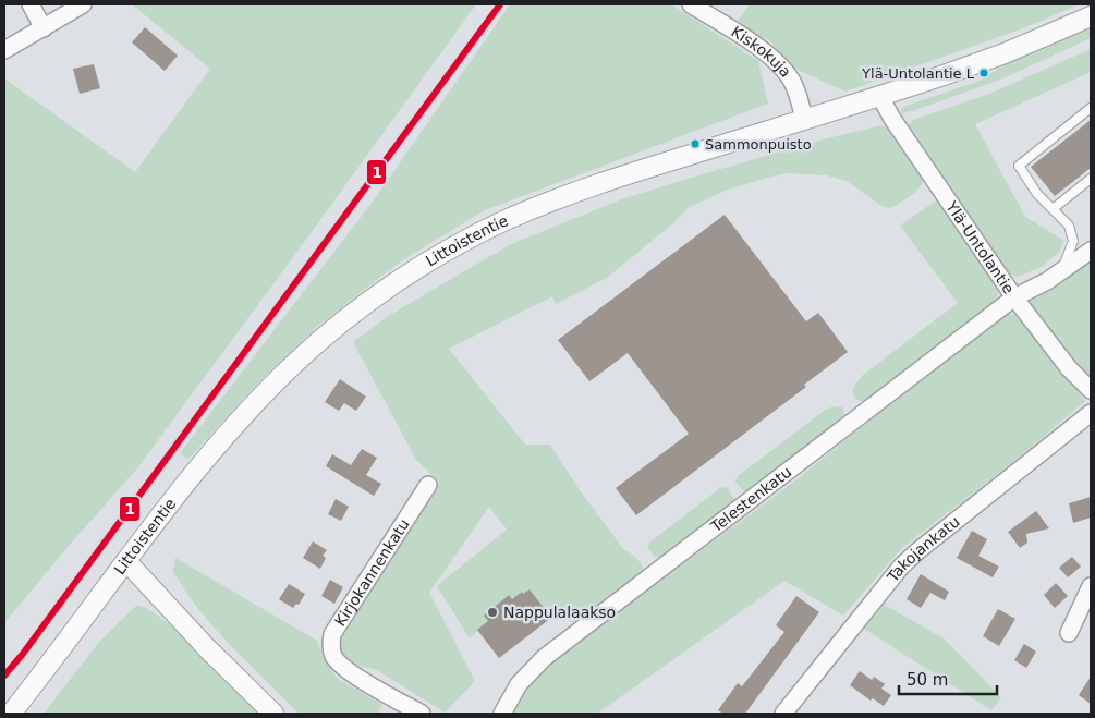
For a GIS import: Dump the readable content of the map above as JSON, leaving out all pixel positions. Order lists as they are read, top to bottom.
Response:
{
  "streets": {
    "street": [
      "Kiskokuja",
      "Littoistentie",
      "Ylä-Untolantie",
      "Telestenkatu",
      "Takojankatu",
      "Kirjokannenkatu"
    ]
  },
  "crossings": [
    ["Kiskokuja", "Littoistentie"],
    ["Littoistentie", "Ylä-Untolantie"],
    ["Ylä-Untolantie", "Telestenkatu"]
  ],
  "places": ["Ylä-Untolantie L", "Sammonpuisto", "Nappulalaakso"],
  "lines": ["transit line 1"],
  "scale_bar": "50 m"
}
